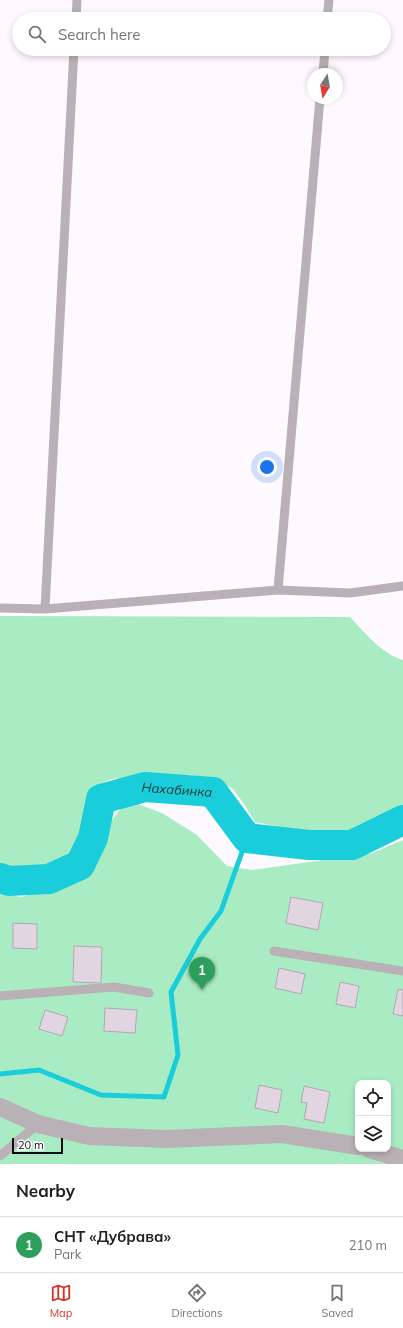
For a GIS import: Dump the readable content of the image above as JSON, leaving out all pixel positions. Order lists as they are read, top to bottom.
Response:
{
  "water": ["Нахабинка"],
  "scale_bar": "20 m",
  "north": "bottom",
  "page": {
    "search": "Search here",
    "pins": "1",
    "scale": "20 m",
    "heading": "Nearby",
    "list": [
      {
        "mark": "1",
        "name": "СНТ «Дубрава»",
        "note": "Park",
        "value": "210 m"
      }
    ],
    "nav": ["Map", "Directions", "Saved"]
  }
}
